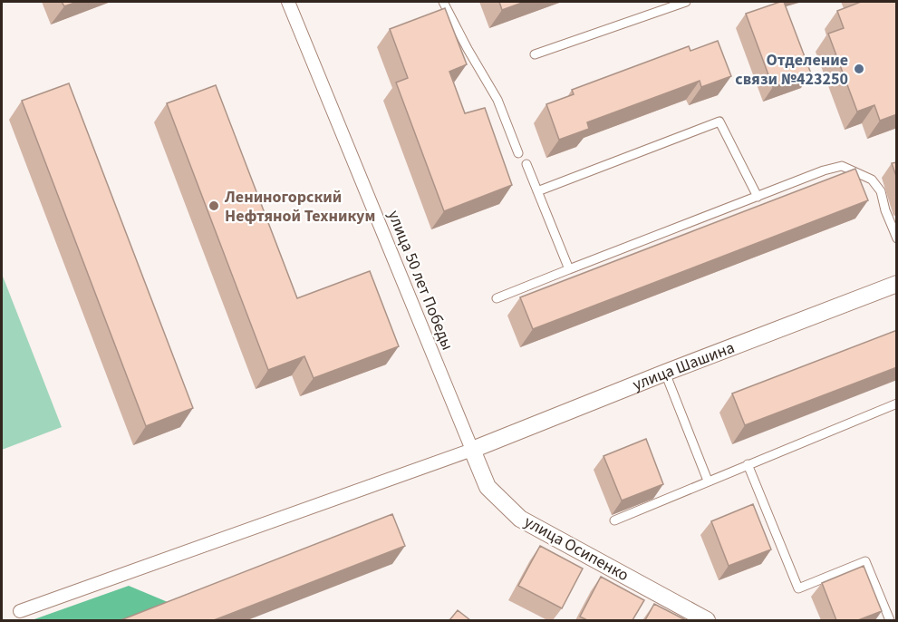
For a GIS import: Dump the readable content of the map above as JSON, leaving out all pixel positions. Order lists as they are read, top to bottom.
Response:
{
  "streets": {
    "street": ["улица 50 лет Победы", "улица Шашина", "улица Осипенко"]
  },
  "crossings": [
    ["улица 50 лет Победы", "улица Шашина"],
    ["улица 50 лет Победы", "улица Осипенко"],
    ["улица Шашина", "улица Осипенко"]
  ],
  "places": ["Отделение связи №423250", "Лениногорский Нефтяной Техникум"]
}
